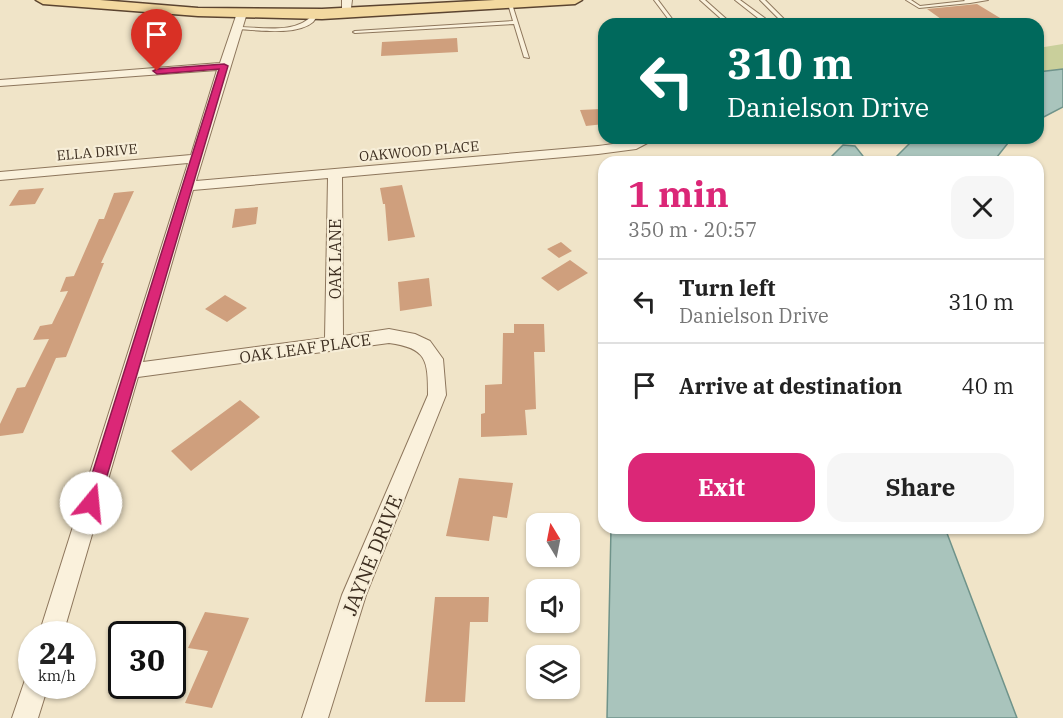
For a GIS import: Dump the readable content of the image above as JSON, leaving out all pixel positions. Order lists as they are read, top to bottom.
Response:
{
  "streets": {
    "street": [
      "OAKWOOD PLACE",
      "ELLA DRIVE",
      "OAK LANE",
      "OAK LEAF PLACE",
      "JAYNE DRIVE"
    ]
  },
  "crossings": [
    ["OAKWOOD PLACE", "OAK LANE"],
    ["OAK LANE", "OAK LEAF PLACE"],
    ["OAK LEAF PLACE", "JAYNE DRIVE"]
  ],
  "north": "top",
  "page": {
    "turn": ["310 m", "Danielson Drive"],
    "heading": ["1 min", "350 m · 20:57"],
    "list": [
      {
        "name": "Turn left",
        "note": "Danielson Drive",
        "value": "310 m"
      },
      {
        "name": "Arrive at destination",
        "value": "40 m"
      }
    ],
    "buttons": ["Exit", "Share"],
    "speed": "24 km/h",
    "limit": "30"
  }
}
